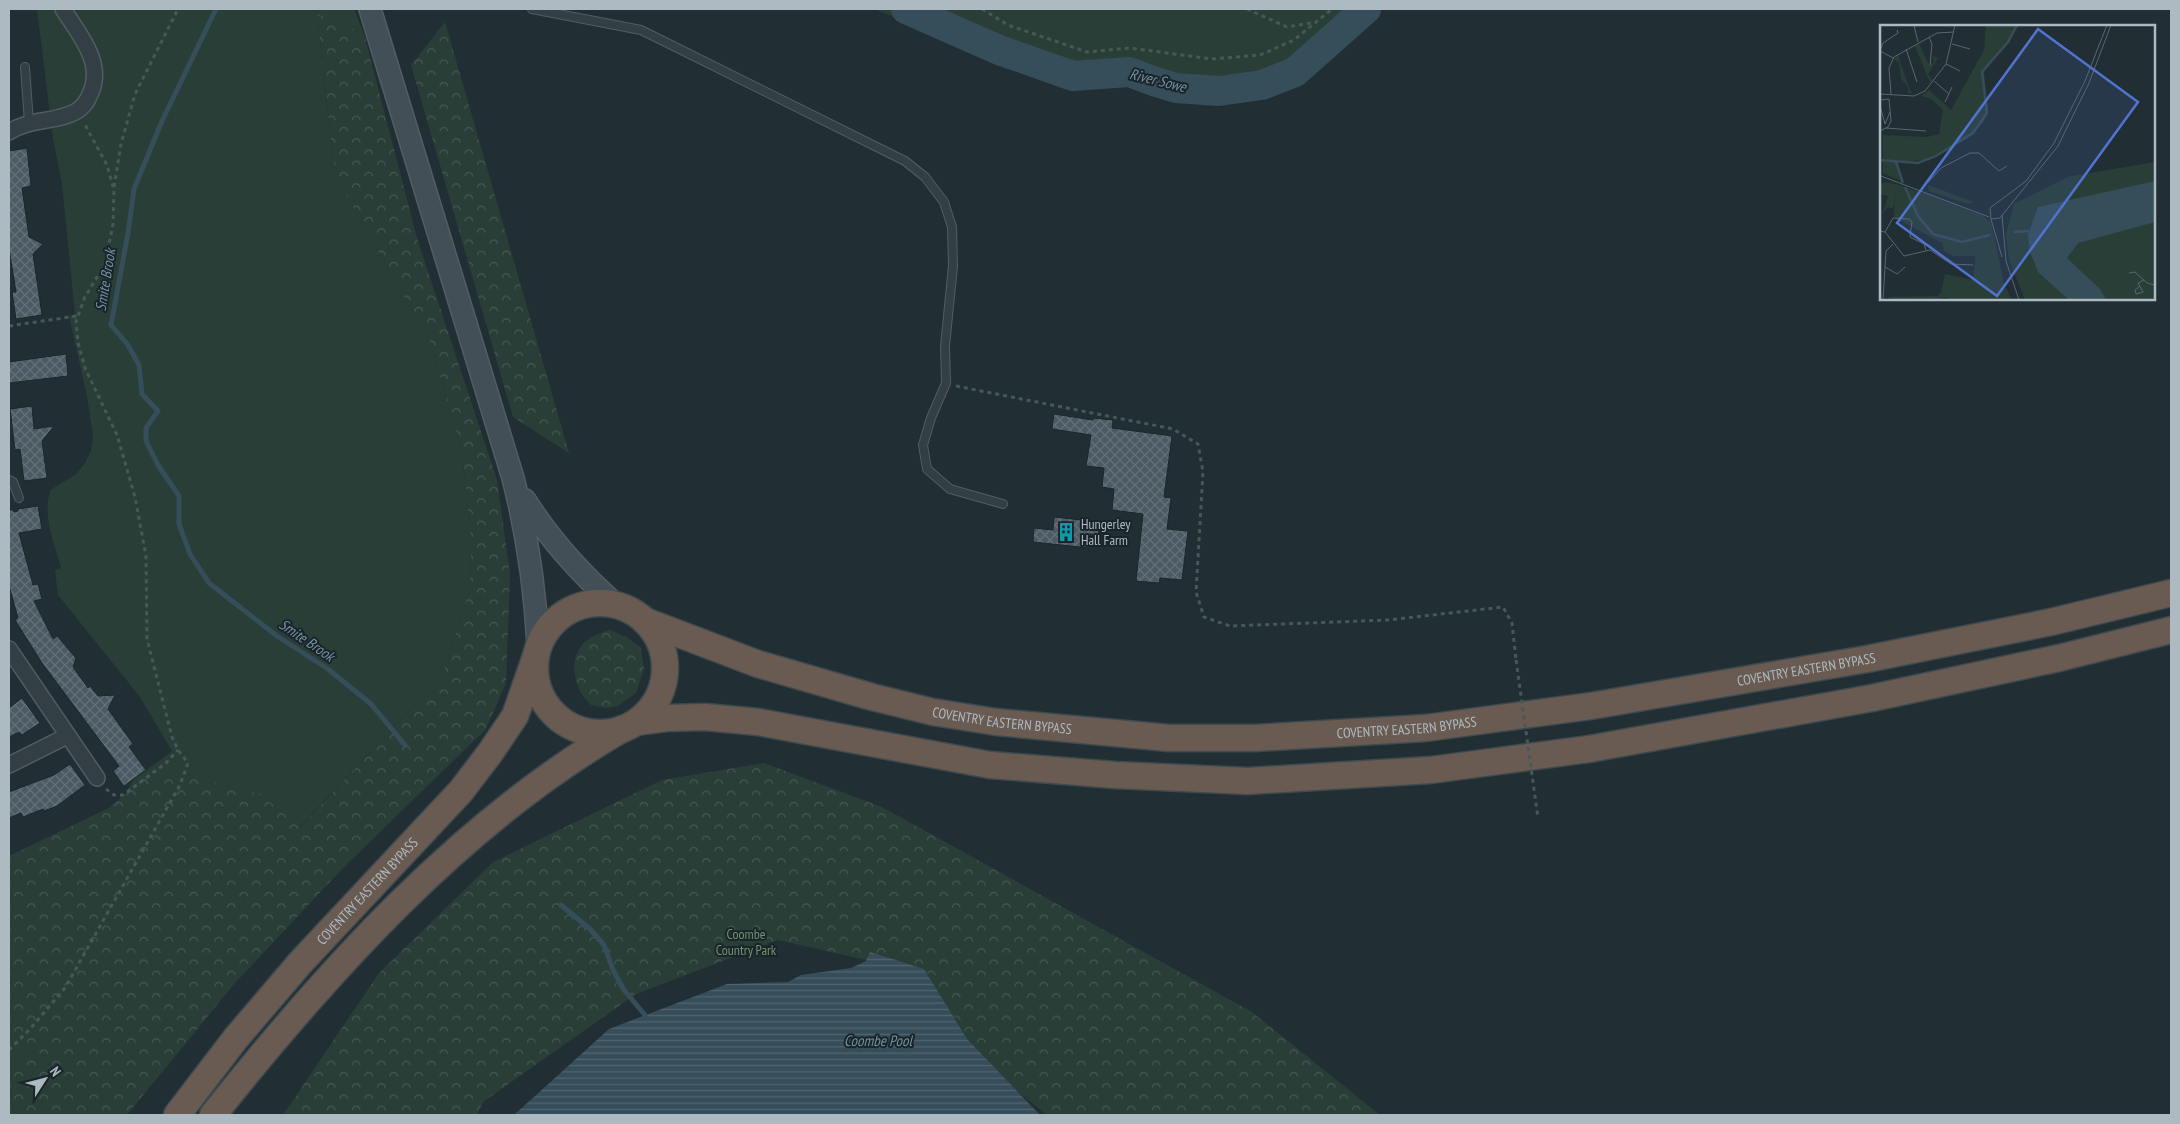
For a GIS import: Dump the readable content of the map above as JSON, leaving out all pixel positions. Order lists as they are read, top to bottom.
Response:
{
  "streets": {
    "highway": ["COVENTRY EASTERN BYPASS"]
  },
  "water": ["River Sowe", "Smite Brook", "Coombe Pool"],
  "parks": ["Coombe Country Park"],
  "places": {
    "building": ["Hungerley Hall Farm"]
  },
  "north": "top right"
}
